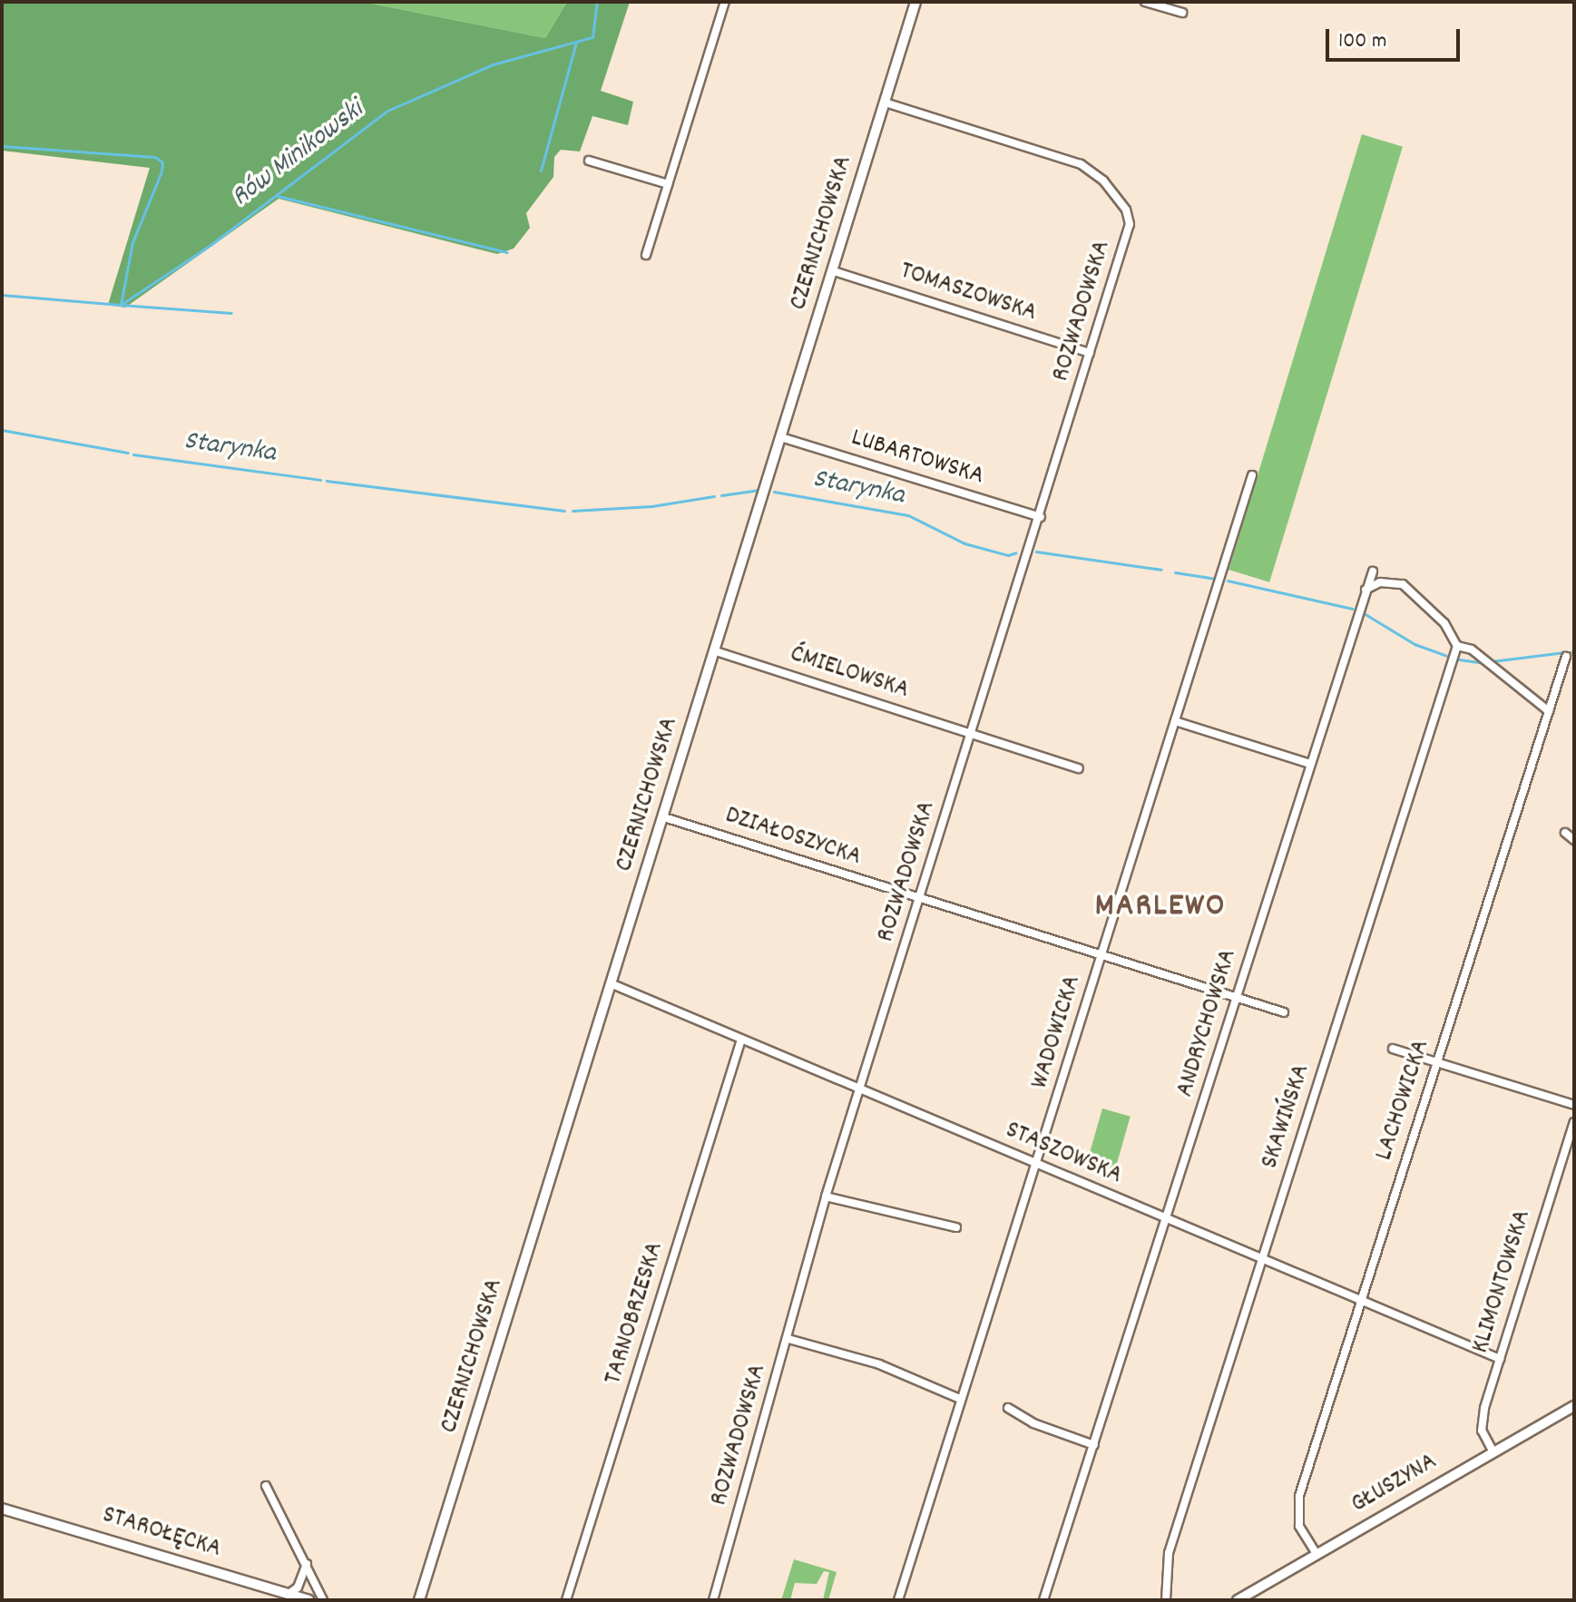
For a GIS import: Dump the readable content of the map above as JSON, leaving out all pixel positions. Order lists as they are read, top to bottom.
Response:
{
  "streets": {
    "street": [
      "CZERNICHOWSKA",
      "TOMASZOWSKA",
      "ROZWADOWSKA",
      "LUBARTOWSKA",
      "ĆMIELOWSKA",
      "DZIAŁOSZYCKA",
      "ANDRYCHOWSKA",
      "WADOWICKA",
      "LACHOWICKA",
      "SKAWIŃSKA",
      "STASZOWSKA",
      "KLIMONTOWSKA",
      "TARNOBRZESKA",
      "GŁUSZYNA",
      "STAROŁĘCKA"
    ]
  },
  "crossings": [
    ["CZERNICHOWSKA", "TOMASZOWSKA"],
    ["CZERNICHOWSKA", "ROZWADOWSKA"],
    ["CZERNICHOWSKA", "LUBARTOWSKA"],
    ["CZERNICHOWSKA", "ĆMIELOWSKA"],
    ["CZERNICHOWSKA", "DZIAŁOSZYCKA"],
    ["CZERNICHOWSKA", "STASZOWSKA"],
    ["TOMASZOWSKA", "ROZWADOWSKA"],
    ["ROZWADOWSKA", "LUBARTOWSKA"],
    ["ROZWADOWSKA", "ĆMIELOWSKA"],
    ["ROZWADOWSKA", "DZIAŁOSZYCKA"],
    ["ROZWADOWSKA", "STASZOWSKA"],
    ["DZIAŁOSZYCKA", "ANDRYCHOWSKA"],
    ["DZIAŁOSZYCKA", "WADOWICKA"],
    ["ANDRYCHOWSKA", "STASZOWSKA"],
    ["WADOWICKA", "STASZOWSKA"],
    ["LACHOWICKA", "STASZOWSKA"],
    ["LACHOWICKA", "GŁUSZYNA"],
    ["SKAWIŃSKA", "STASZOWSKA"],
    ["STASZOWSKA", "KLIMONTOWSKA"],
    ["STASZOWSKA", "TARNOBRZESKA"],
    ["KLIMONTOWSKA", "GŁUSZYNA"]
  ],
  "districts": ["MARLEWO"],
  "water": ["Rów Minikowski", "Starynka"],
  "scale_bar": "100 m"
}
